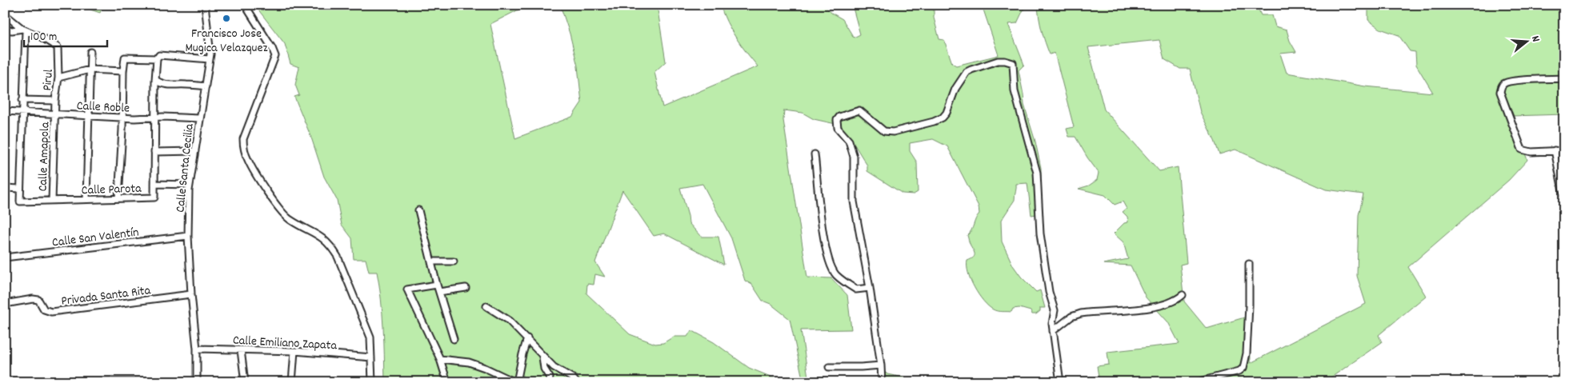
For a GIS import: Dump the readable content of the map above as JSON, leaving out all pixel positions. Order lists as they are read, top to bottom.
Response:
{
  "streets": {
    "street": [
      "Pirul",
      "Calle Roble",
      "Calle Amapola",
      "Calle Santa Cecilia",
      "Calle Parota",
      "Calle San Valentín",
      "Privada Santa Rita",
      "Calle Emiliano Zapata"
    ]
  },
  "crossings": [
    ["Pirul", "Calle Roble"],
    ["Pirul", "Calle Amapola"],
    ["Calle Roble", "Calle Amapola"],
    ["Calle Roble", "Calle Santa Cecilia"],
    ["Calle Amapola", "Calle Parota"],
    ["Calle Santa Cecilia", "Calle Parota"],
    ["Calle Santa Cecilia", "Calle San Valentín"],
    ["Calle Santa Cecilia", "Privada Santa Rita"],
    ["Calle Santa Cecilia", "Calle Emiliano Zapata"]
  ],
  "places": ["Francisco Jose Mugica Velazquez"],
  "scale_bar": "100 m",
  "north": "right"
}
